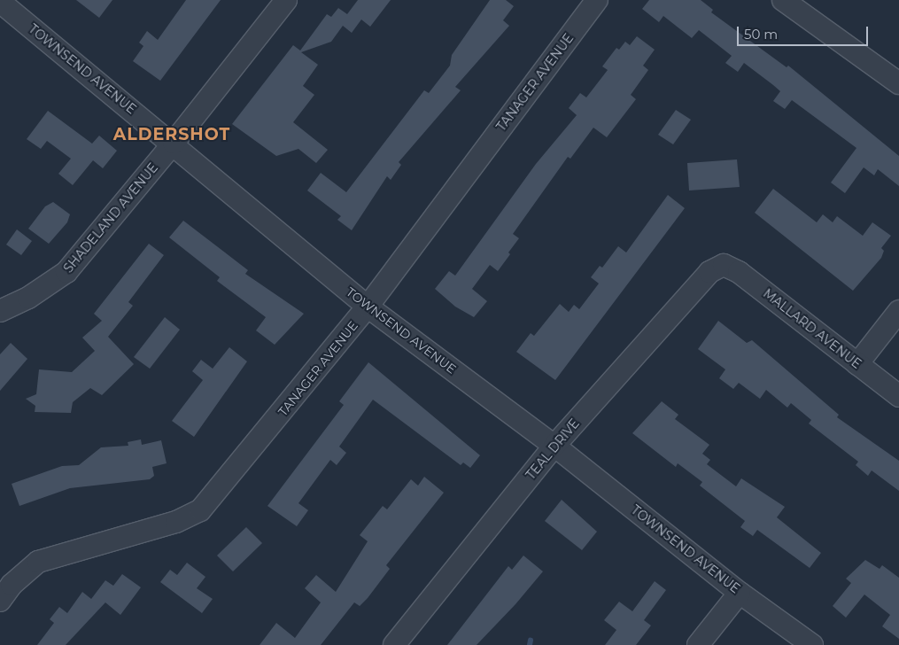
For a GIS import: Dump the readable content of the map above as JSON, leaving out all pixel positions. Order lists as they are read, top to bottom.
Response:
{
  "streets": {
    "street": [
      "TOWNSEND AVENUE",
      "TANAGER AVENUE",
      "SHADELAND AVENUE",
      "MALLARD AVENUE",
      "TEAL DRIVE"
    ]
  },
  "crossings": [
    ["TOWNSEND AVENUE", "TANAGER AVENUE"],
    ["TOWNSEND AVENUE", "SHADELAND AVENUE"],
    ["TOWNSEND AVENUE", "TEAL DRIVE"],
    ["MALLARD AVENUE", "TEAL DRIVE"]
  ],
  "districts": ["ALDERSHOT"],
  "scale_bar": "50 m"
}
